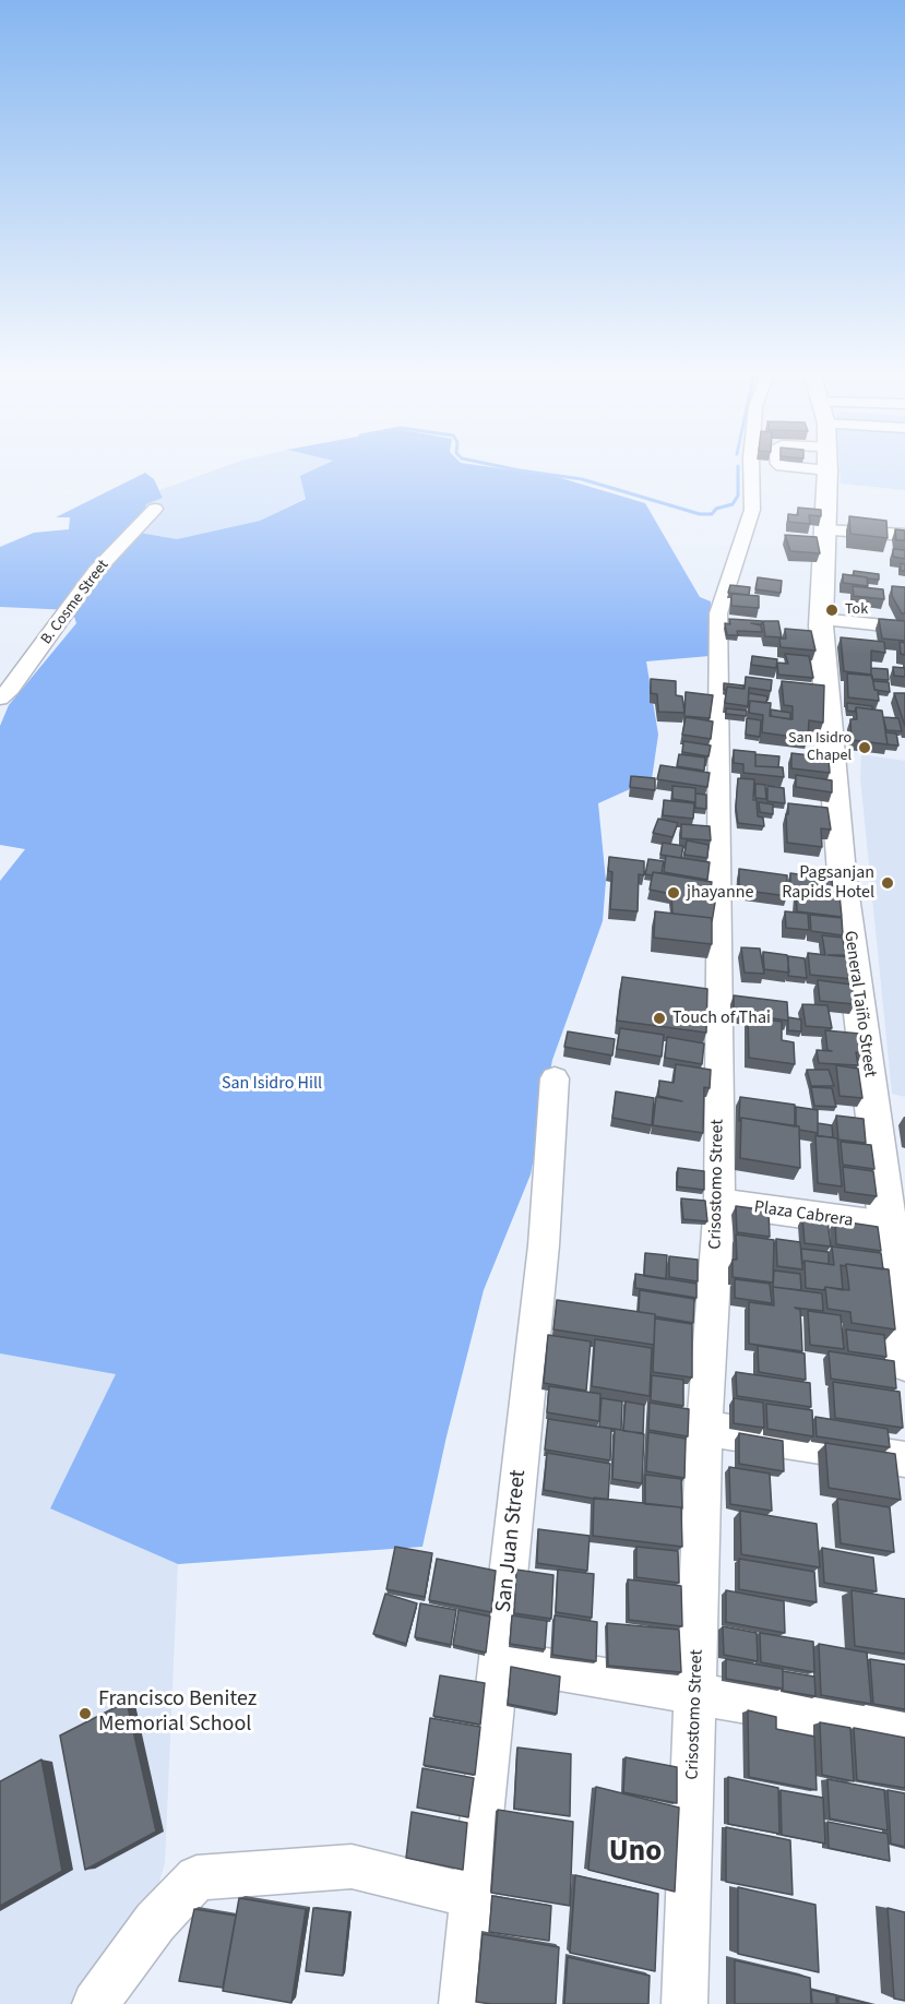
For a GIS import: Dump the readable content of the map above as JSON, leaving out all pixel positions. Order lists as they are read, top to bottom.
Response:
{
  "streets": {
    "main road": ["General Taiño Street"],
    "street": [
      "B. Cosme Street",
      "Crisostomo Street",
      "Plaza Cabrera",
      "San Juan Street"
    ]
  },
  "crossings": [
    ["General Taiño Street", "Plaza Cabrera"],
    ["Crisostomo Street", "Plaza Cabrera"]
  ],
  "districts": ["Uno"],
  "parks": ["San Isidro Hill"],
  "places": [
    "Tok",
    "San Isidro Chapel",
    "Pagsanjan Rapids Hotel",
    "jhayanne",
    "Touch of Thai",
    "Francisco Benitez Memorial School"
  ]
}
